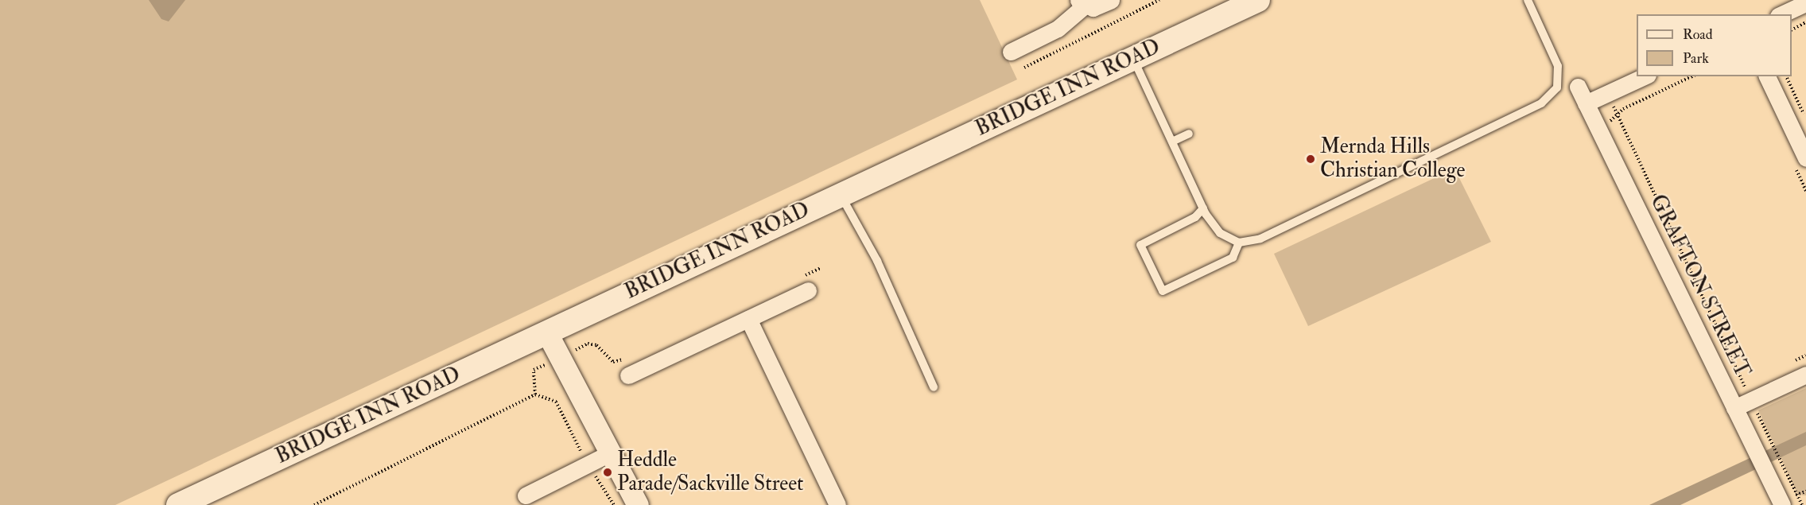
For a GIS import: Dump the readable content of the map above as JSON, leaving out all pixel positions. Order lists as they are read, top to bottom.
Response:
{
  "streets": {
    "main road": ["BRIDGE INN ROAD"],
    "street": ["GRAFTON STREET"]
  },
  "places": ["Mernda Hills Christian College", "Heddle Parade/Sackville Street"],
  "legend": ["Road", "Park"]
}
